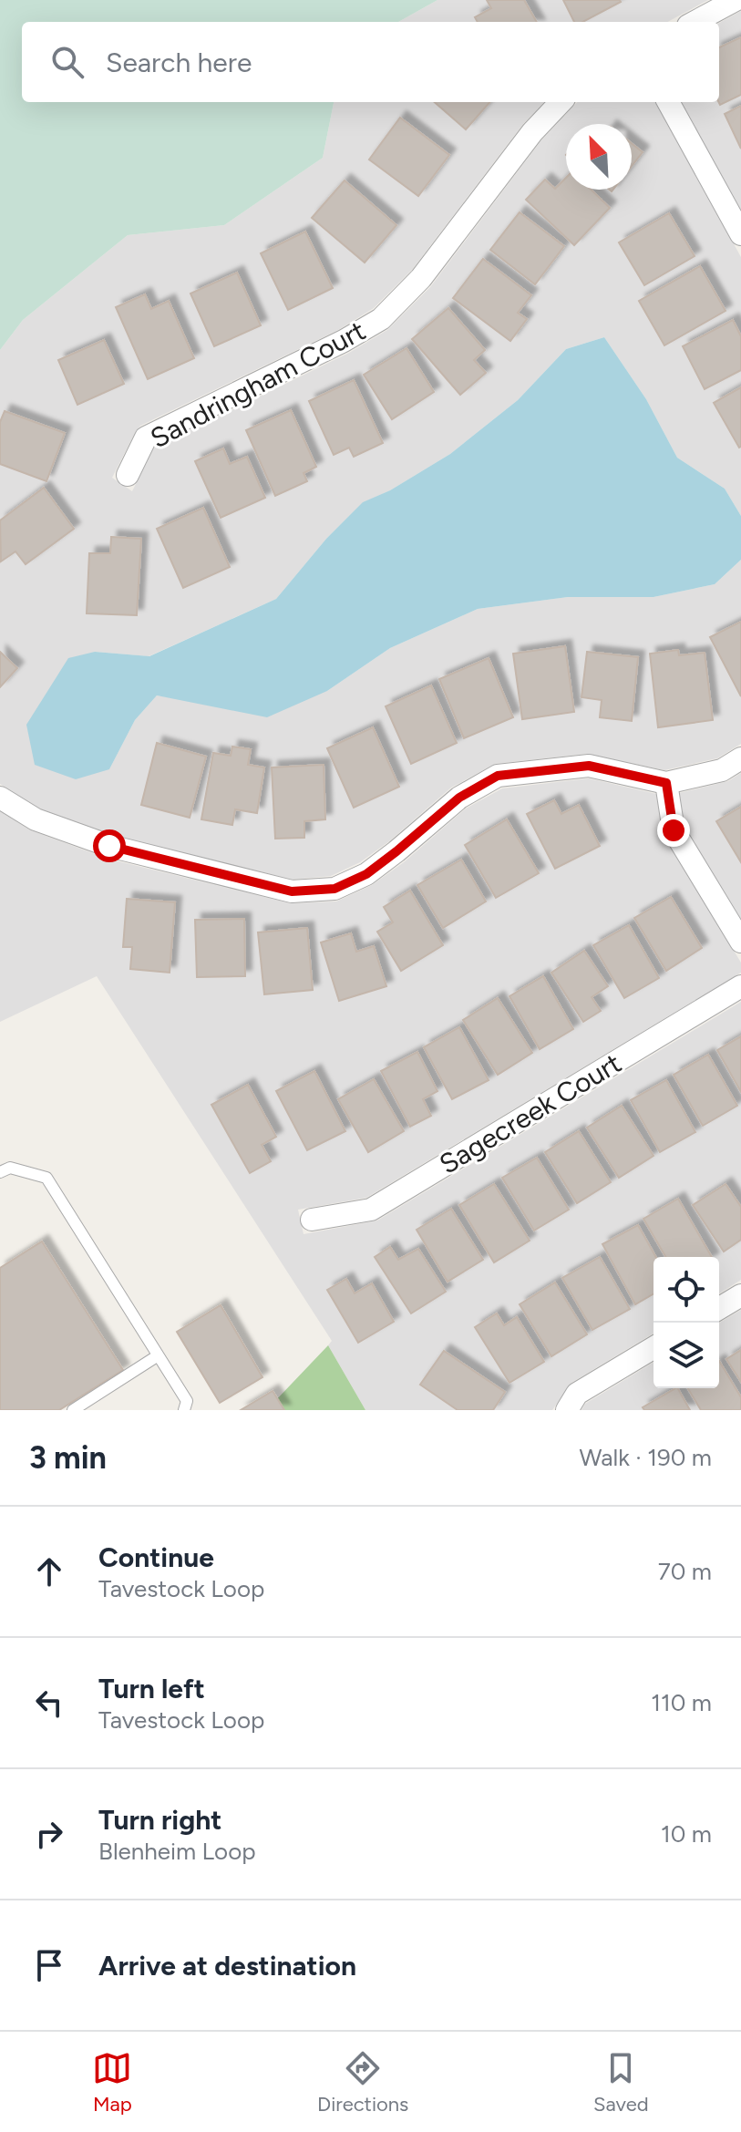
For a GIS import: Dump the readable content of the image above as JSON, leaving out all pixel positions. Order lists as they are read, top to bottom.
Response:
{
  "streets": {
    "street": ["Sandringham Court", "Sagecreek Court"]
  },
  "north": "top left",
  "page": {
    "search": "Search here",
    "heading": ["3 min", "Walk · 190 m"],
    "list": [
      ["Continue", "Tavestock Loop", "70 m"],
      ["Turn left", "Tavestock Loop", "110 m"],
      ["Turn right", "Blenheim Loop", "10 m"],
      "Arrive at destination"
    ],
    "nav": ["Map", "Directions", "Saved"]
  }
}
